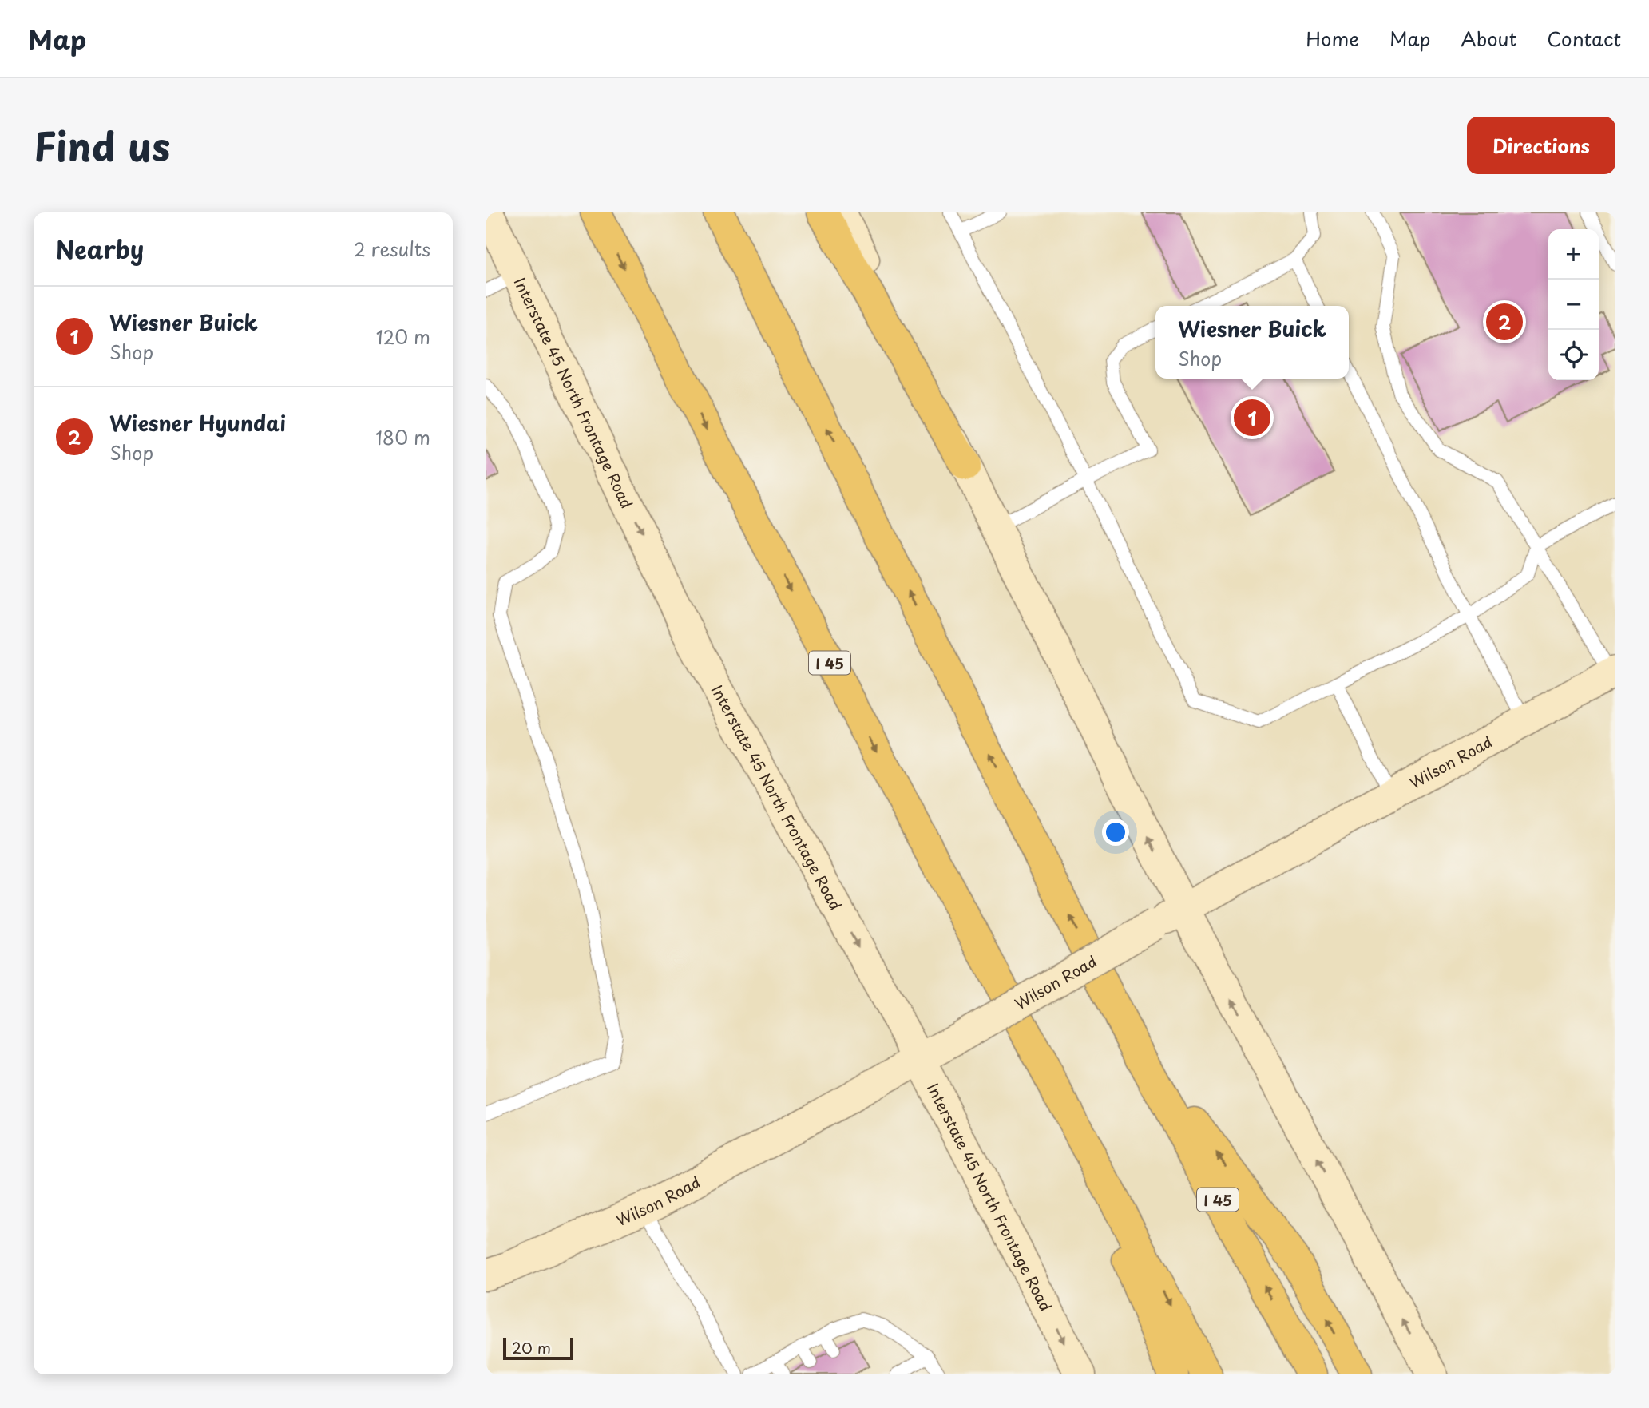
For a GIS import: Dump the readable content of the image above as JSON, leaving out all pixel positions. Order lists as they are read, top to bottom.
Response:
{
  "streets": {
    "highway": ["I 45"],
    "main road": ["Interstate 45 North Frontage Road", "Wilson Road"]
  },
  "crossings": [
    ["Interstate 45 North Frontage Road", "Wilson Road"]
  ],
  "one_way": ["Interstate 45 North Frontage Road"],
  "scale_bar": "20 m",
  "page": {
    "header": "Map",
    "nav": [
      "Home",
      "Map",
      "About",
      "Contact"
    ],
    "title": "Find us",
    "buttons": "Directions",
    "heading": ["Nearby", "2 results"],
    "map_buttons": ["+", "−"],
    "list": [
      {
        "mark": "1",
        "name": "Wiesner Buick",
        "note": "Shop",
        "value": "120 m"
      },
      {
        "mark": "2",
        "name": "Wiesner Hyundai",
        "note": "Shop",
        "value": "180 m"
      }
    ],
    "pins": ["2", "1"],
    "popup": ["Wiesner Buick", "Shop"],
    "scale": "20 m"
  }
}
